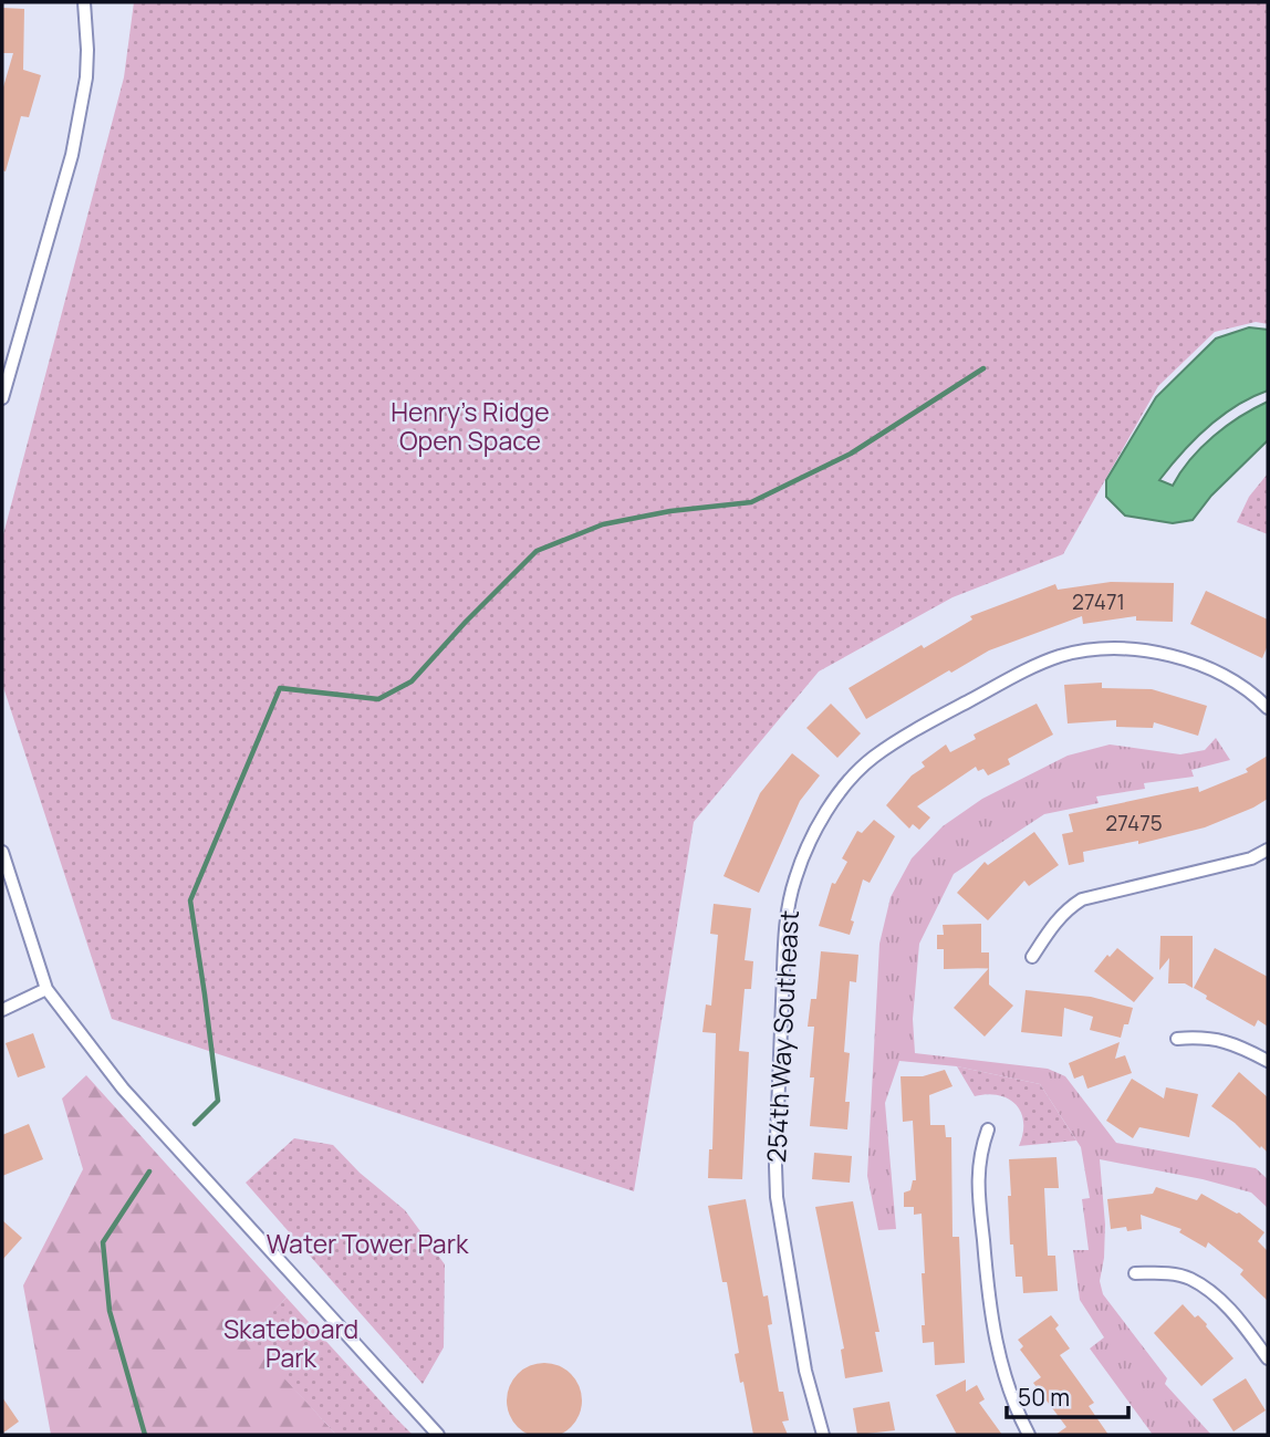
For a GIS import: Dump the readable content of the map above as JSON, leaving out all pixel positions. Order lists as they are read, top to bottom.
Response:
{
  "streets": {
    "street": ["254th Way Southeast"]
  },
  "parks": ["Henry's Ridge Open Space", "Water Tower Park", "Skateboard Park"],
  "house_numbers": ["27471", "27475"],
  "scale_bar": "50 m"
}
